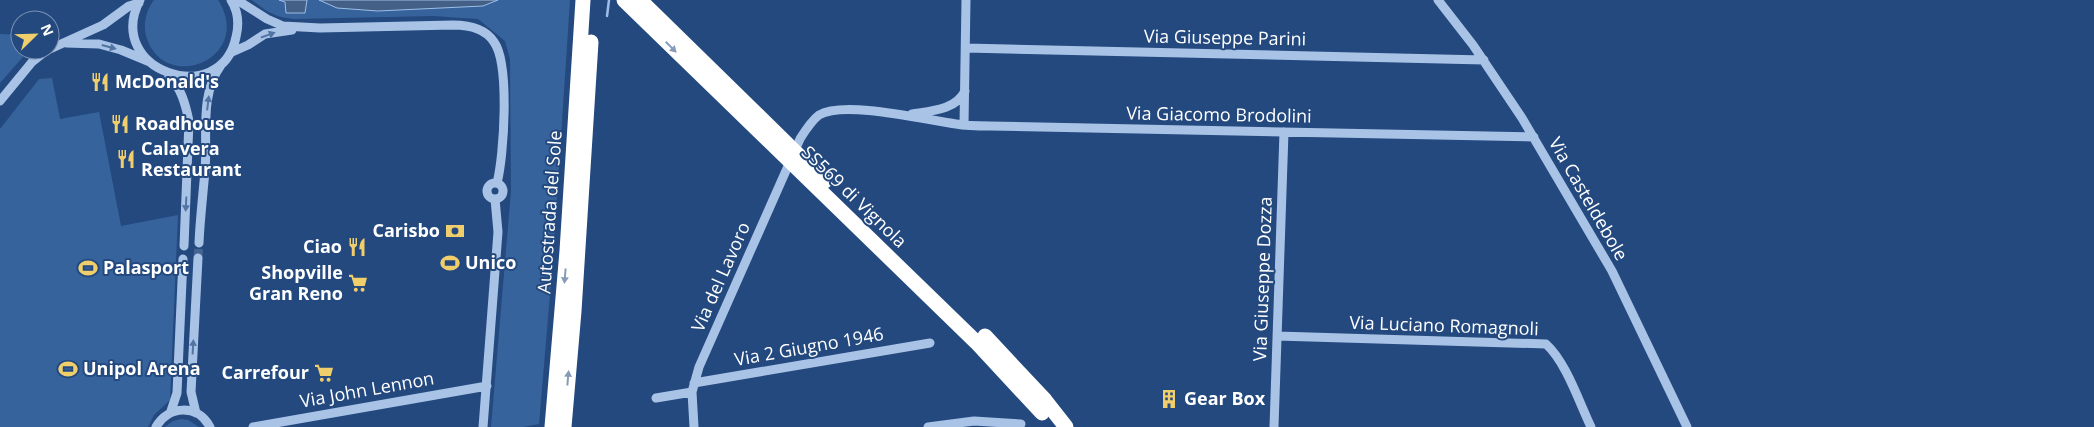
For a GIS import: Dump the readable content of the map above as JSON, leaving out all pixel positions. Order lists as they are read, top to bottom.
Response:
{
  "streets": {
    "highway": ["SS569 di Vignola", "Autostrada del Sole"],
    "street": [
      "Via Giuseppe Parini",
      "Via Giacomo Brodolini",
      "Via Casteldebole",
      "Via del Lavoro",
      "Via Giuseppe Dozza",
      "Via Luciano Romagnoli",
      "Via 2 Giugno 1946",
      "Via John Lennon"
    ]
  },
  "crossings": [
    ["Via Giuseppe Parini", "Via Casteldebole"],
    ["Via Giacomo Brodolini", "Via Casteldebole"],
    ["Via Giacomo Brodolini", "Via del Lavoro"],
    ["Via Giacomo Brodolini", "Via Giuseppe Dozza"],
    ["Via del Lavoro", "Via 2 Giugno 1946"],
    ["Via Giuseppe Dozza", "Via Luciano Romagnoli"]
  ],
  "places": {
    "restaurant": [
      "McDonald's",
      "Roadhouse",
      "Calavera Restaurant",
      "Ciao"
    ],
    "bank": ["Carisbo"],
    "sports": ["Unico", "Palasport", "Unipol Arena"],
    "supermarket": ["Shopville Gran Reno", "Carrefour"],
    "building": ["Gear Box"]
  },
  "north": "top right"
}
